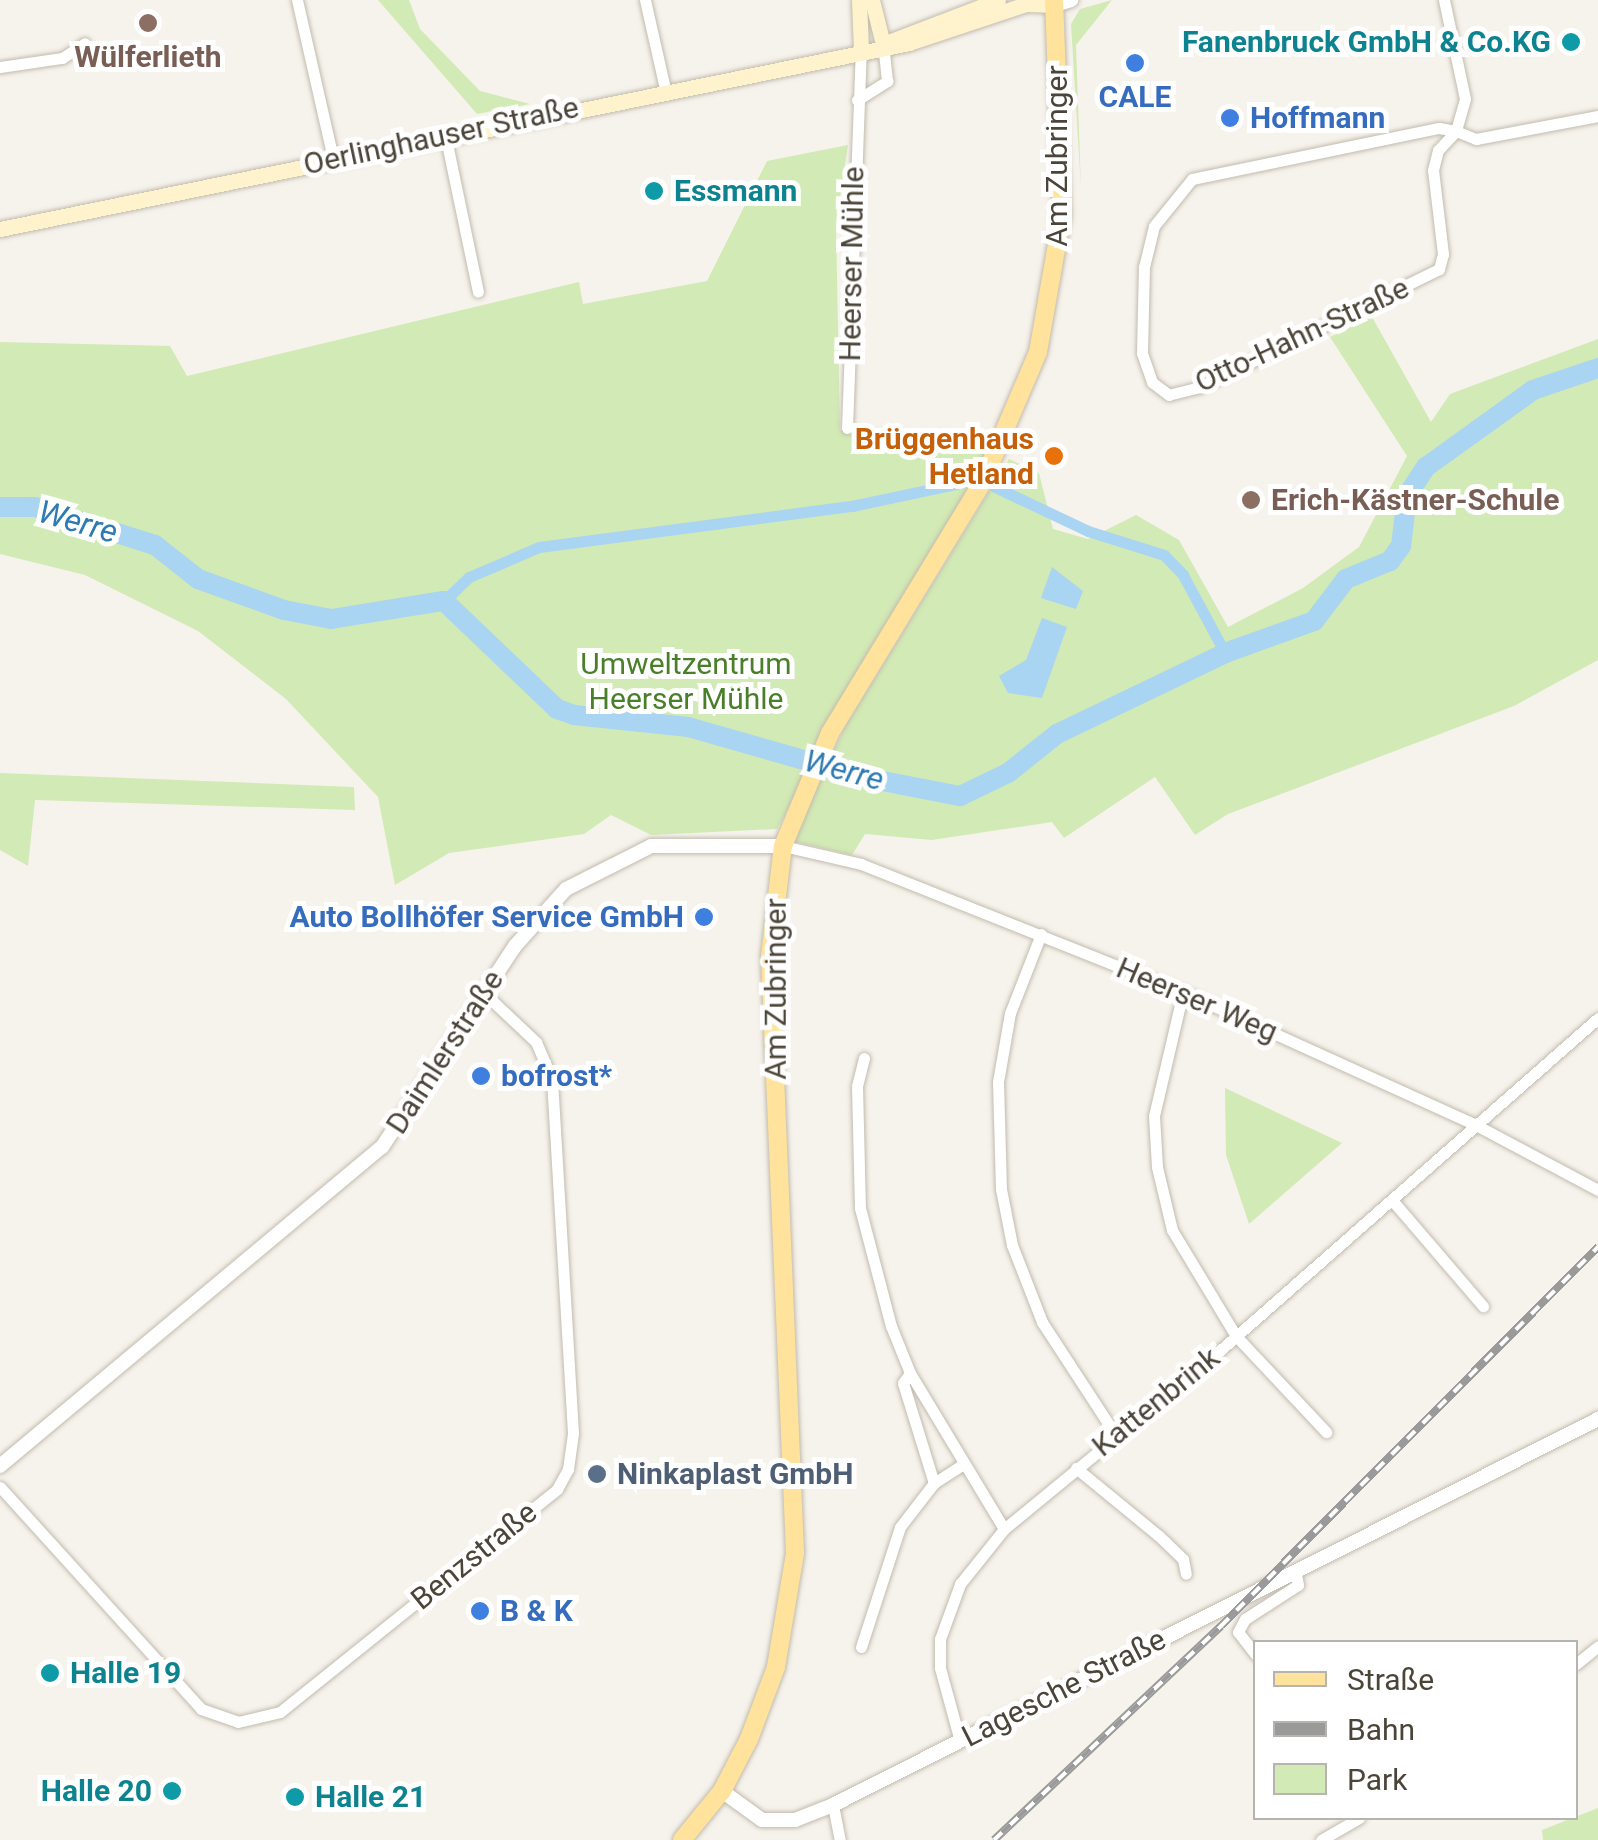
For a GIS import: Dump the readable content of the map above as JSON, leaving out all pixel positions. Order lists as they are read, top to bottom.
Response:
{
  "streets": {
    "main road": ["Oerlinghauser Straße", "Am Zubringer"],
    "street": [
      "Heerser Mühle",
      "Otto-Hahn-Straße",
      "Heerser Weg",
      "Daimlerstraße",
      "Kattenbrink",
      "Benzstraße",
      "Lagesche Straße"
    ]
  },
  "crossings": [
    ["Oerlinghauser Straße", "Am Zubringer"],
    ["Oerlinghauser Straße", "Heerser Mühle"],
    ["Am Zubringer", "Heerser Weg"],
    ["Am Zubringer", "Daimlerstraße"],
    ["Am Zubringer", "Lagesche Straße"],
    ["Heerser Weg", "Daimlerstraße"],
    ["Heerser Weg", "Kattenbrink"],
    ["Daimlerstraße", "Benzstraße"],
    ["Kattenbrink", "Lagesche Straße"]
  ],
  "water": ["Werre"],
  "parks": ["Umweltzentrum Heerser Mühle"],
  "places": [
    "Wülferlieth",
    "Fanenbruck GmbH & Co.KG",
    "CALE",
    "Hoffmann",
    "Essmann",
    "Brüggenhaus Hetland",
    "Erich-Kästner-Schule",
    "Auto Bollhöfer Service GmbH",
    "bofrost*",
    "Ninkaplast GmbH",
    "B & K",
    "Halle 19",
    "Halle 20",
    "Halle 21"
  ],
  "legend": ["Straße", "Bahn", "Park"]
}
